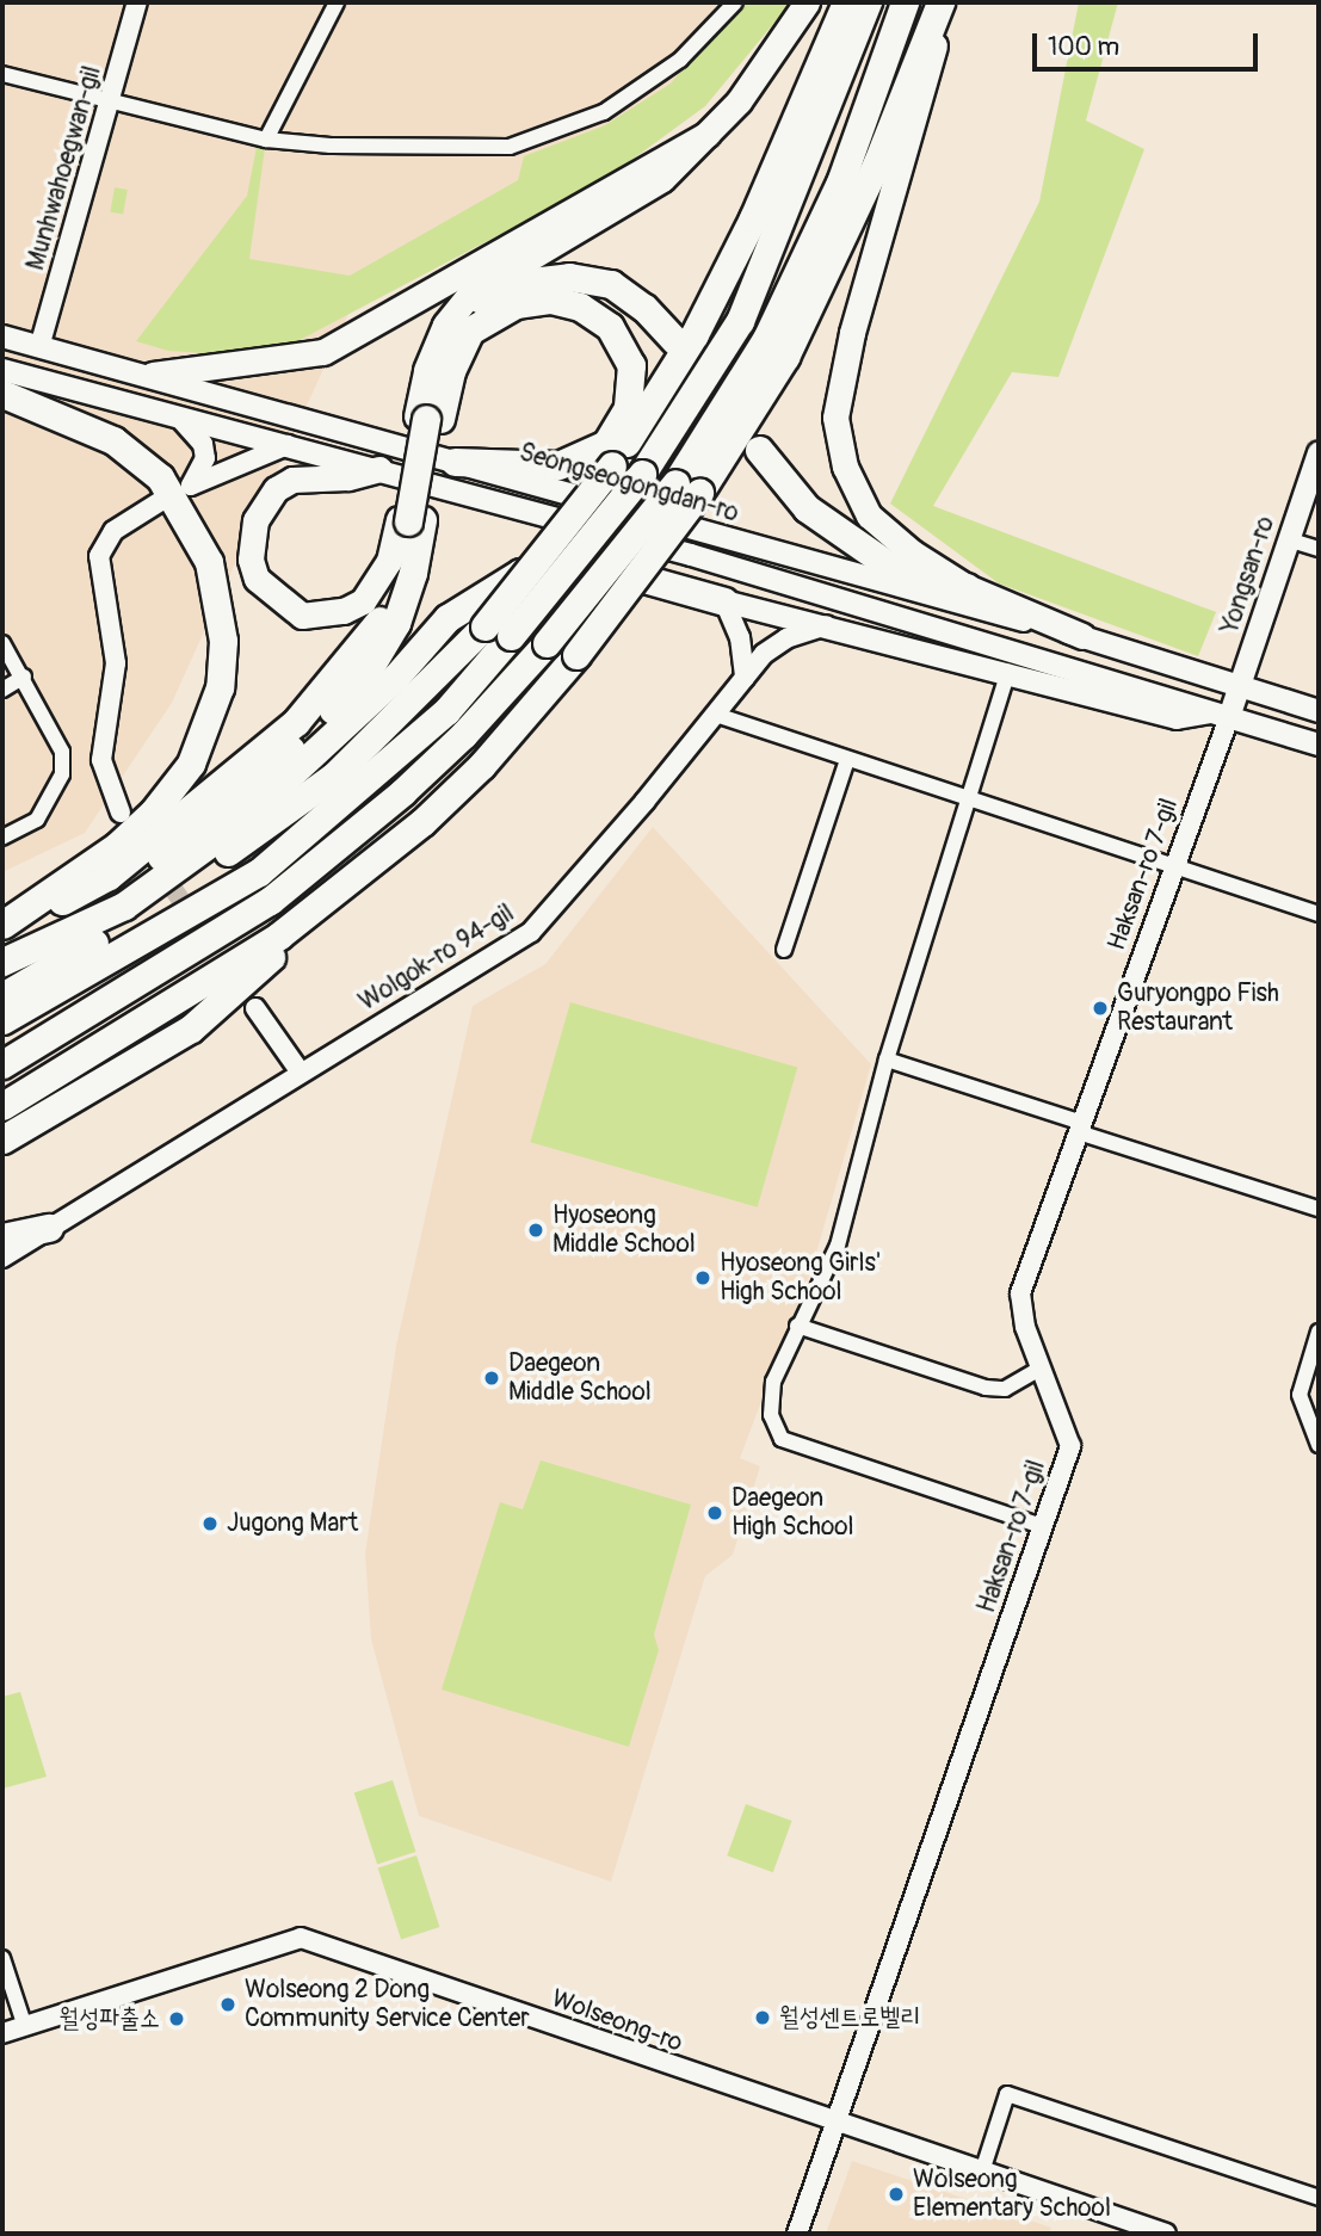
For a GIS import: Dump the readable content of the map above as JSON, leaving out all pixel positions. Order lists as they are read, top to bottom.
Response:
{
  "streets": {
    "main road": ["Seongseogongdan-ro", "Yongsan-ro"],
    "street": [
      "Munhwahoegwan-gil",
      "Haksan-ro 7-gil",
      "Wolgok-ro 94-gil",
      "Wolseong-ro"
    ]
  },
  "crossings": [
    ["Munhwahoegwan-gil", "Seongseogongdan-ro"],
    ["Seongseogongdan-ro", "Yongsan-ro"],
    ["Seongseogongdan-ro", "Haksan-ro 7-gil"],
    ["Yongsan-ro", "Haksan-ro 7-gil"],
    ["Haksan-ro 7-gil", "Wolseong-ro"]
  ],
  "places": [
    "Guryongpo Fish Restaurant",
    "Hyoseong Middle School",
    "Hyoseong Girls' High School",
    "Daegeon Middle School",
    "Daegeon High School",
    "Jugong Mart",
    "Wolseong 2 Dong Community Service Center",
    "월성센트로벨리",
    "월성파출소",
    "Wolseong Elementary School"
  ],
  "scale_bar": "100 m"
}
